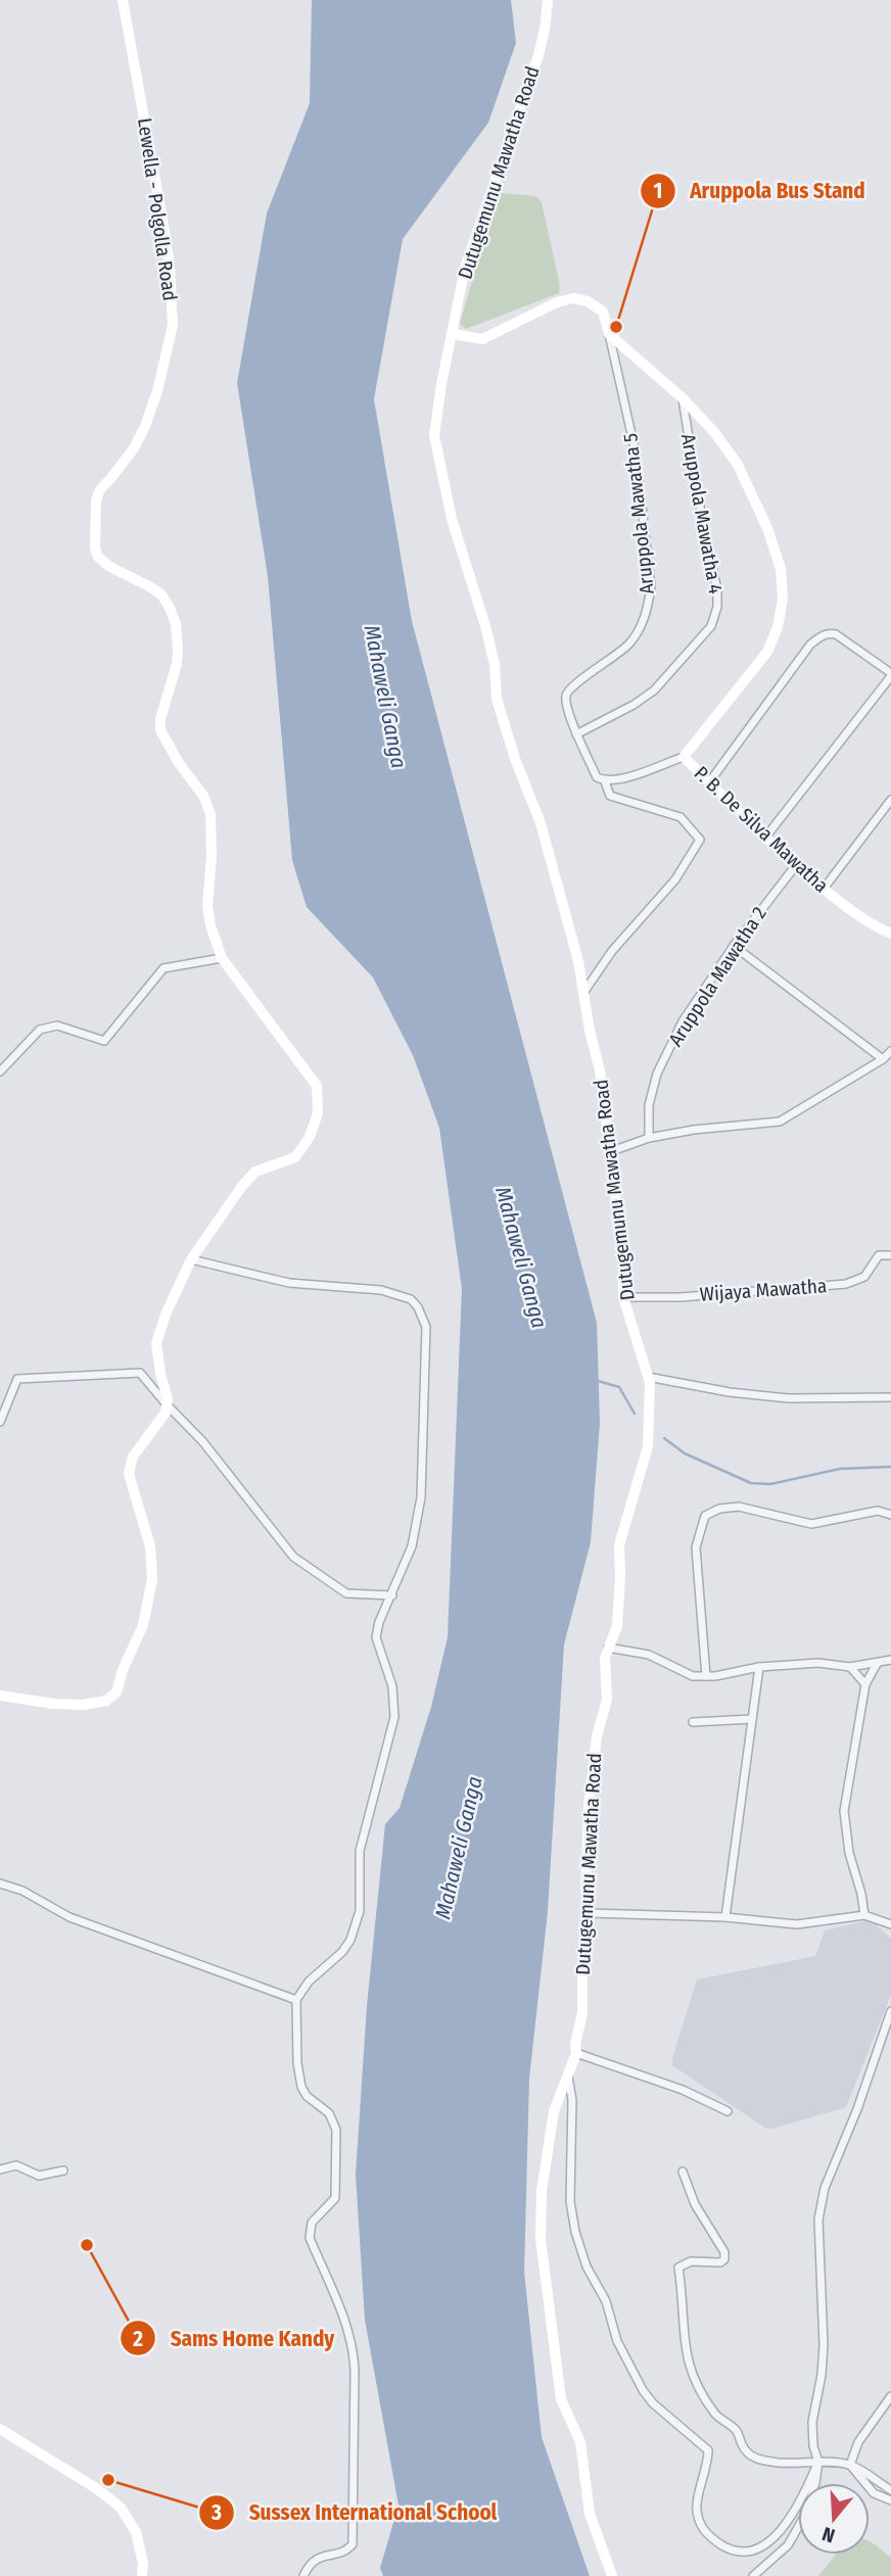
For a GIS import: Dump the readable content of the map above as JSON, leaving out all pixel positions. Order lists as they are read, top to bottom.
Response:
{
  "streets": {
    "street": [
      "Dutugemunu Mawatha Road",
      "Lewella - Polgolla Road",
      "Aruppola Mawatha 5",
      "Aruppola Mawatha 4",
      "P. B. De Silva Mawatha",
      "Aruppola Mawatha 2",
      "Wijaya Mawatha"
    ]
  },
  "crossings": [
    ["Dutugemunu Mawatha Road", "Aruppola Mawatha 5"],
    ["Dutugemunu Mawatha Road", "P. B. De Silva Mawatha"],
    ["Dutugemunu Mawatha Road", "Wijaya Mawatha"],
    ["Aruppola Mawatha 5", "Aruppola Mawatha 4"],
    ["Aruppola Mawatha 5", "P. B. De Silva Mawatha"],
    ["Aruppola Mawatha 4", "P. B. De Silva Mawatha"],
    ["P. B. De Silva Mawatha", "Aruppola Mawatha 2"]
  ],
  "water": ["Mahaweli Ganga"],
  "places": ["Aruppola Bus Stand", "Sams Home Kandy", "Sussex International School"],
  "north": "bottom"
}
